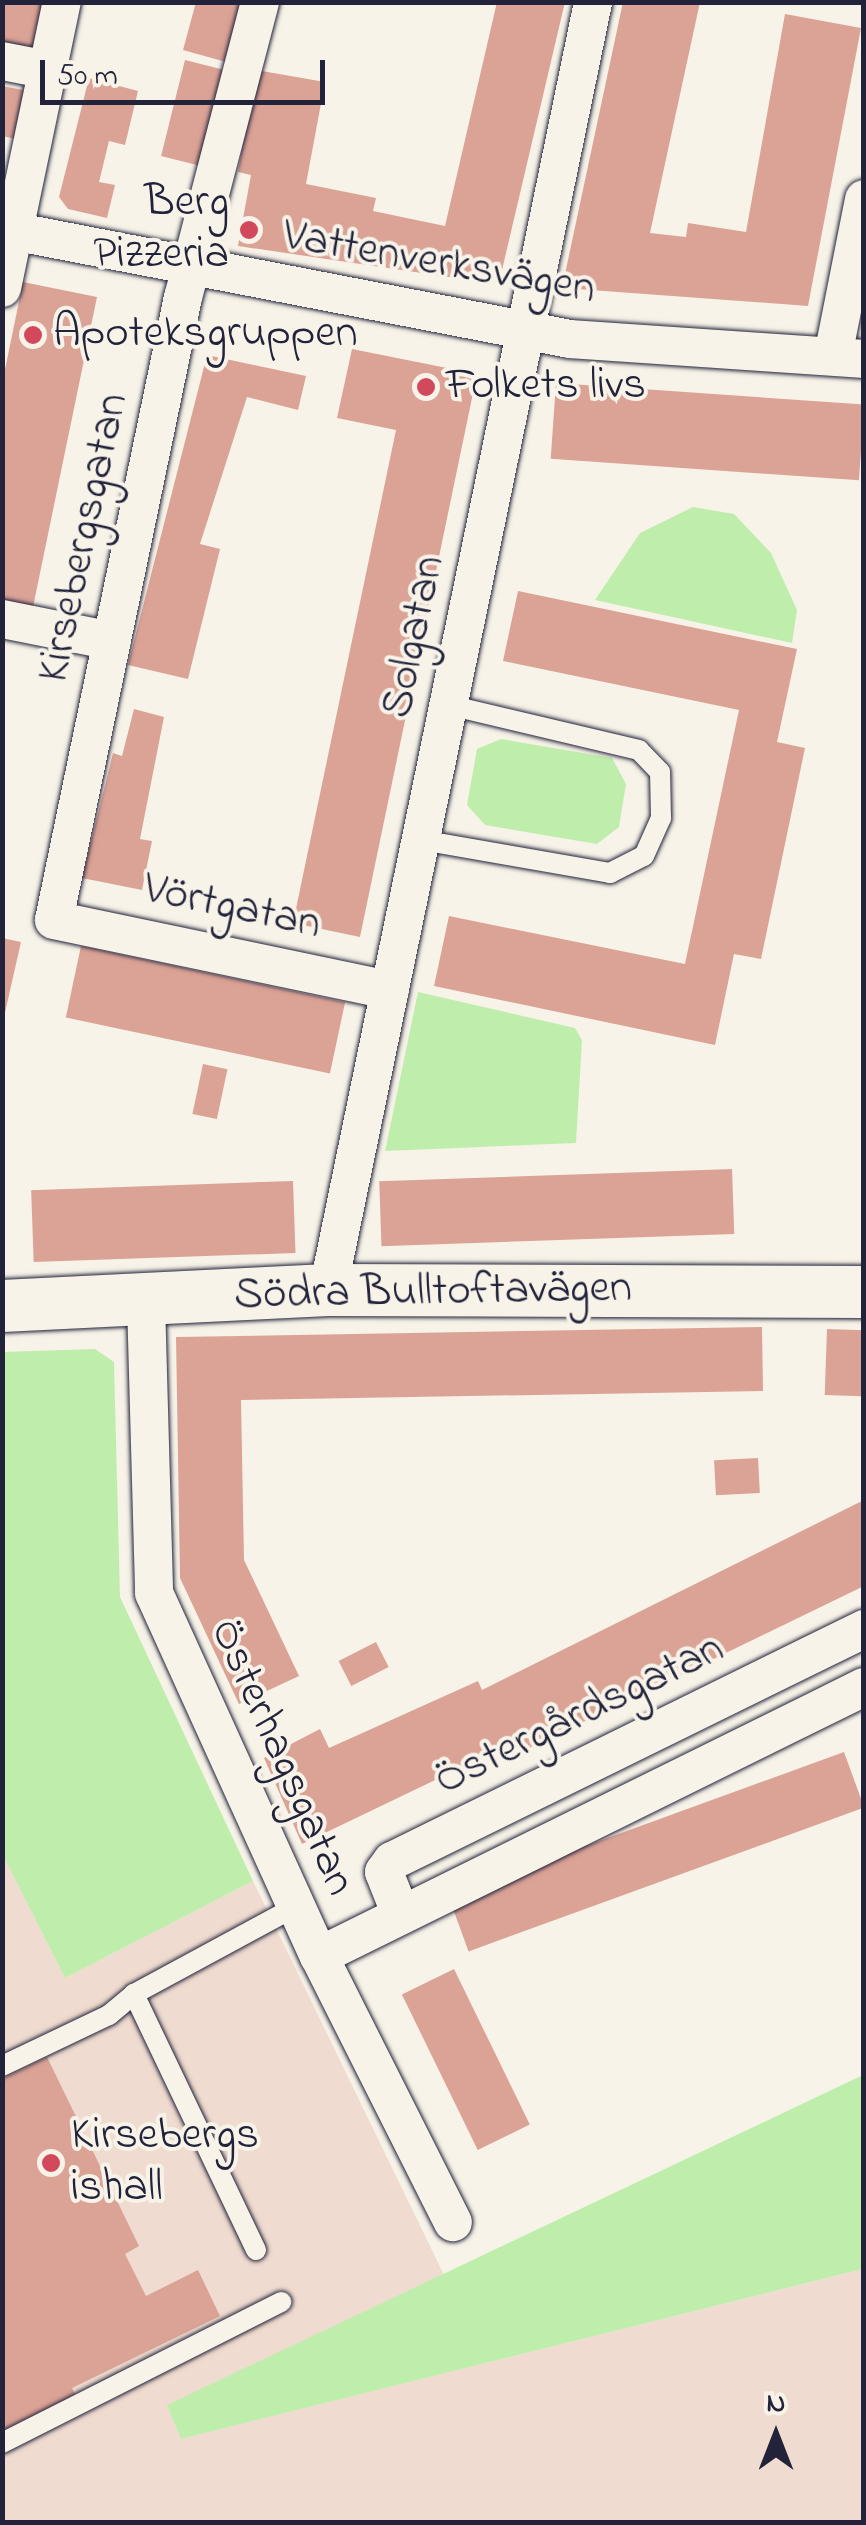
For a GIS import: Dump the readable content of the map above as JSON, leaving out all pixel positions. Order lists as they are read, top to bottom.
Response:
{
  "streets": {
    "street": [
      "Vattenverksvägen",
      "Kirsebergsgatan",
      "Solgatan",
      "Vörtgatan",
      "Södra Bulltoftavägen",
      "Östergårdsgatan",
      "Österhagsgatan"
    ]
  },
  "crossings": [
    ["Vattenverksvägen", "Kirsebergsgatan"],
    ["Vattenverksvägen", "Solgatan"],
    ["Kirsebergsgatan", "Vörtgatan"],
    ["Solgatan", "Vörtgatan"],
    ["Solgatan", "Södra Bulltoftavägen"],
    ["Södra Bulltoftavägen", "Österhagsgatan"]
  ],
  "places": [
    "Berg Pizzeria",
    "Apoteksgruppen",
    "Folkets livs",
    "Kirsebergs ishall"
  ],
  "scale_bar": "50 m",
  "north": "top"
}
